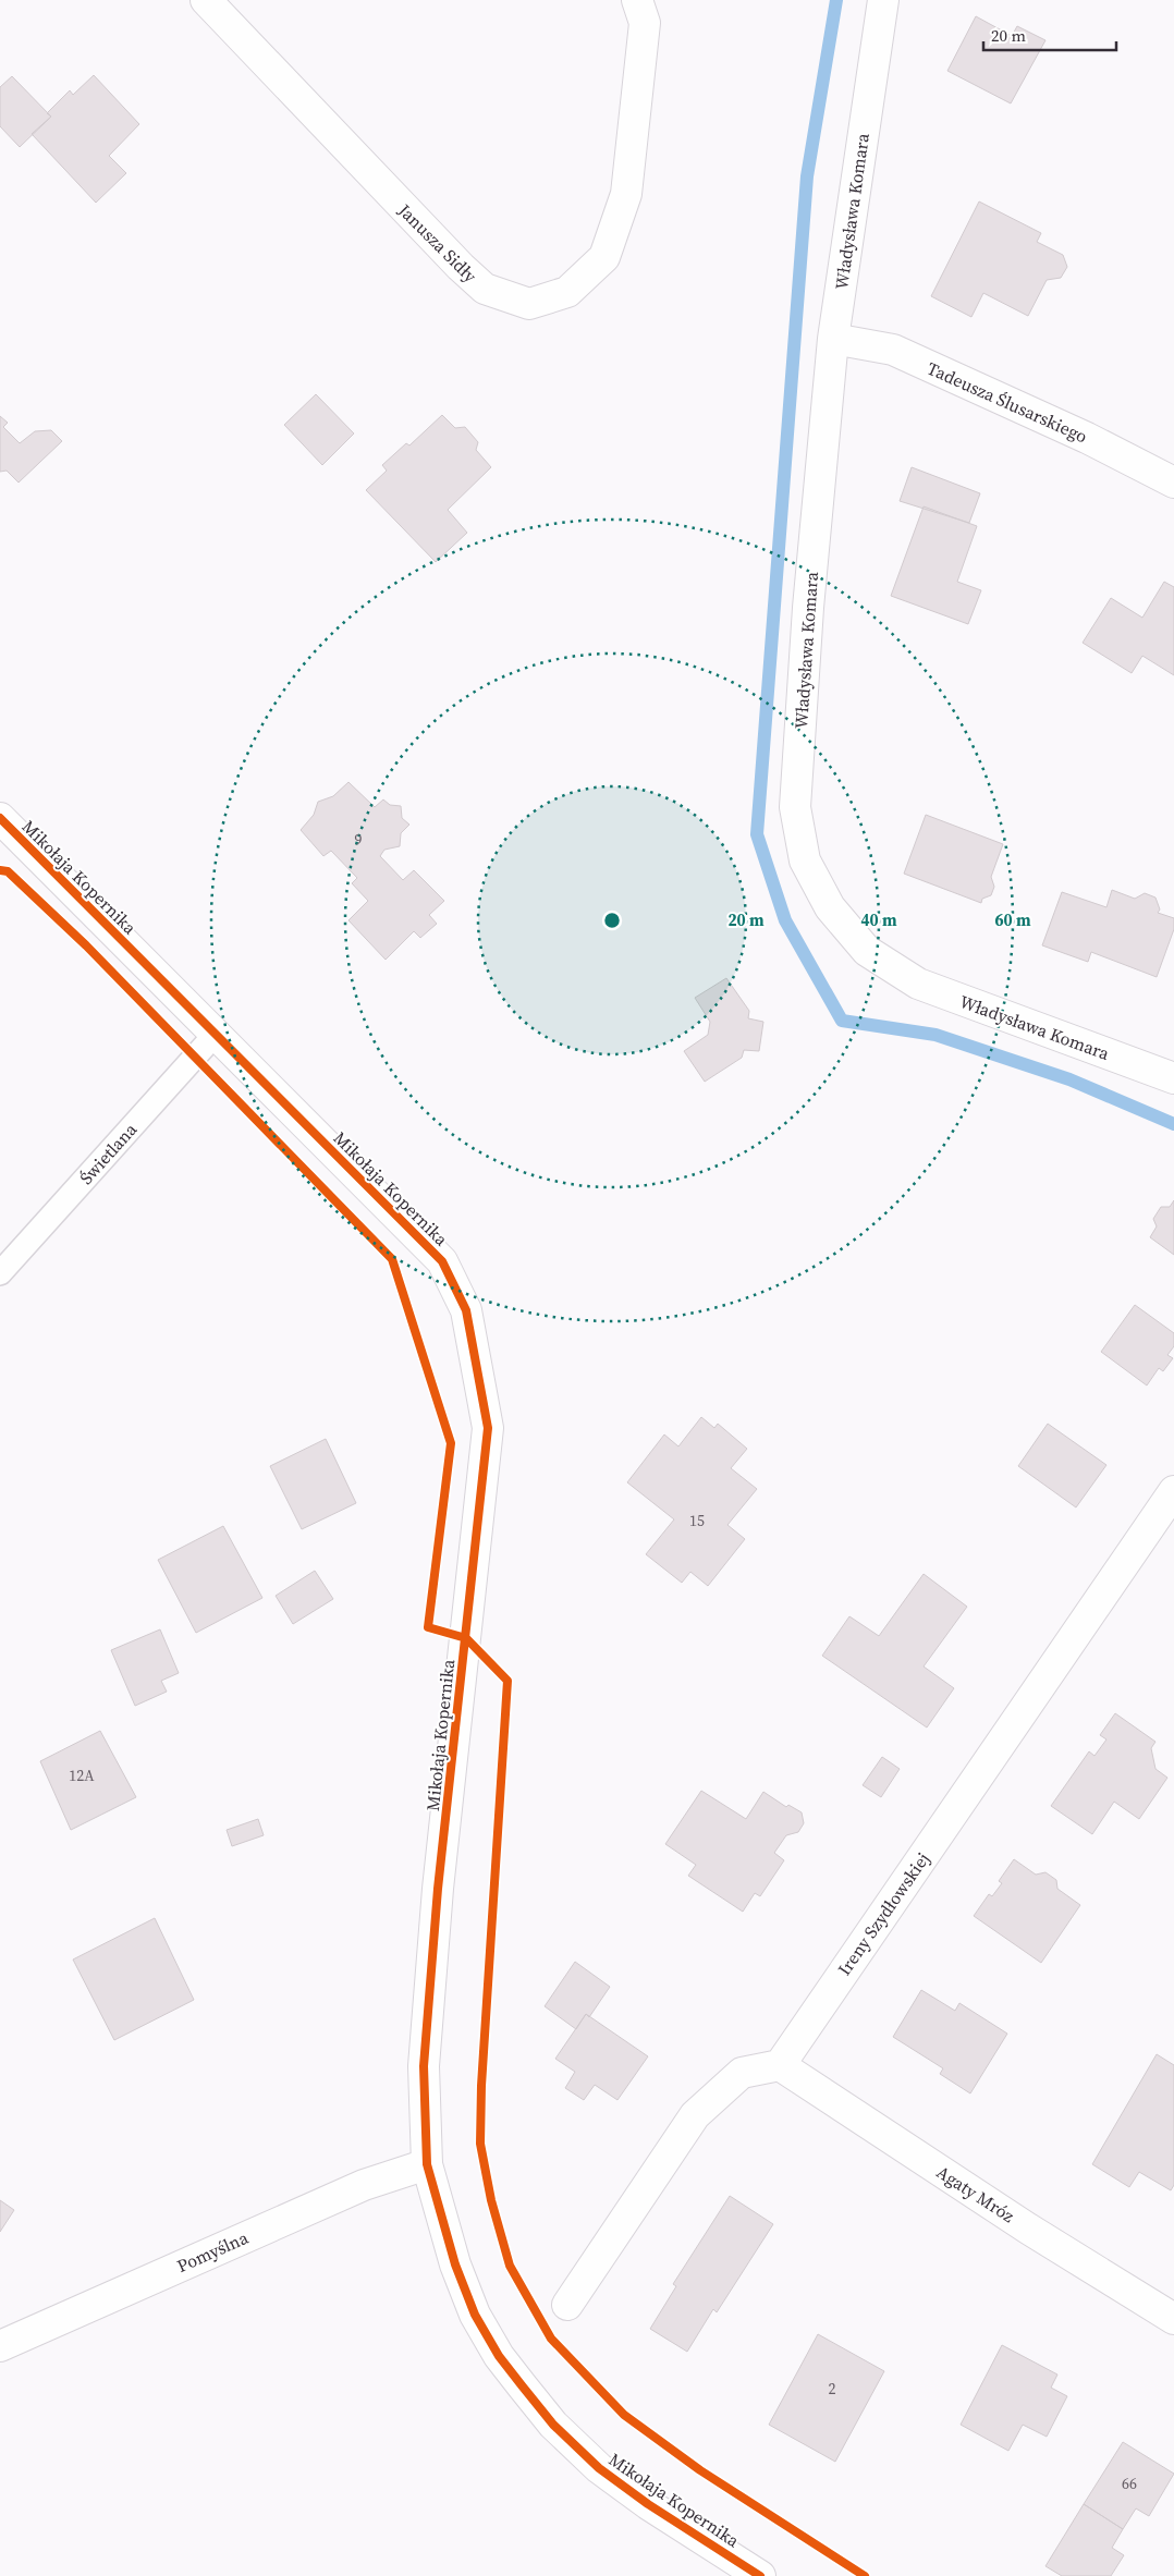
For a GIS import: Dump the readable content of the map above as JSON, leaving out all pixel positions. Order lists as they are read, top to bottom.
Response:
{
  "streets": {
    "street": [
      "Władysława Komara",
      "Janusza Sidły",
      "Tadeusza Ślusarskiego",
      "Mikołaja Kopernika",
      "Ireny Szydłowskiej",
      "Agaty Mróz",
      "Pomyślna"
    ],
    "lane": ["Świetlana"]
  },
  "crossings": [
    ["Władysława Komara", "Tadeusza Ślusarskiego"],
    ["Mikołaja Kopernika", "Świetlana"],
    ["Mikołaja Kopernika", "Pomyślna"],
    ["Ireny Szydłowskiej", "Agaty Mróz"]
  ],
  "house_numbers": [
    "9",
    "15",
    "12A",
    "2",
    "66"
  ],
  "scale_bar": "20 m",
  "rings": ["20 m", "40 m", "60 m"]
}
